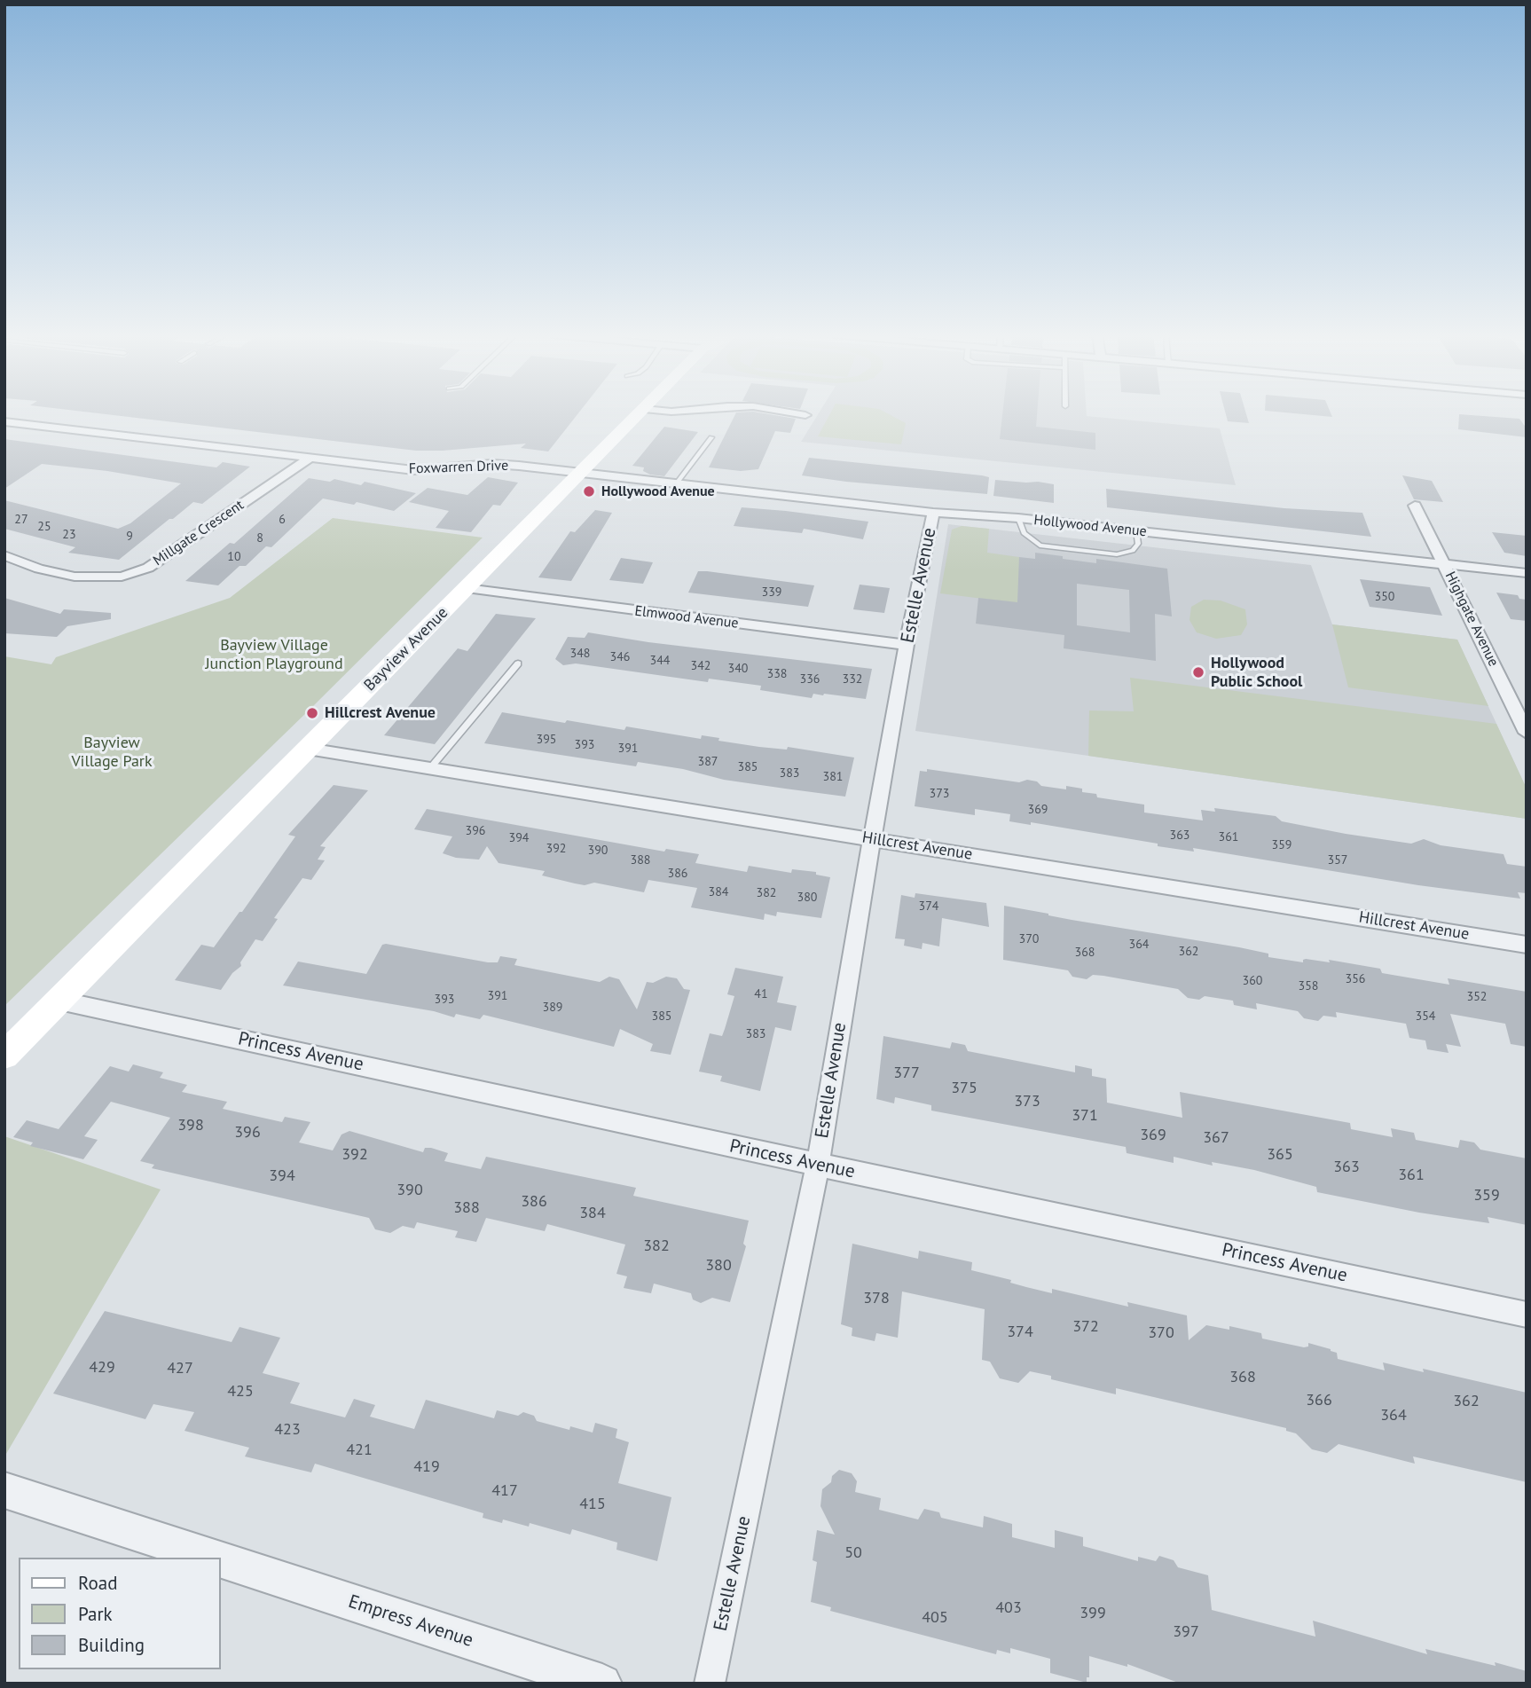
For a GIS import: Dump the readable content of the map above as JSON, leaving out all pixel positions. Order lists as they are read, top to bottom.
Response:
{
  "streets": {
    "main road": ["Bayview Avenue"],
    "street": [
      "Foxwarren Drive",
      "Hollywood Avenue",
      "Millgate Crescent",
      "Estelle Avenue",
      "Elmwood Avenue",
      "Highgate Avenue",
      "Hillcrest Avenue",
      "Princess Avenue",
      "Empress Avenue"
    ]
  },
  "crossings": [
    ["Foxwarren Drive", "Hollywood Avenue"],
    ["Foxwarren Drive", "Millgate Crescent"],
    ["Foxwarren Drive", "Bayview Avenue"],
    ["Hollywood Avenue", "Estelle Avenue"],
    ["Hollywood Avenue", "Highgate Avenue"],
    ["Hollywood Avenue", "Bayview Avenue"],
    ["Estelle Avenue", "Elmwood Avenue"],
    ["Estelle Avenue", "Hillcrest Avenue"],
    ["Estelle Avenue", "Princess Avenue"],
    ["Elmwood Avenue", "Bayview Avenue"],
    ["Bayview Avenue", "Hillcrest Avenue"],
    ["Bayview Avenue", "Princess Avenue"]
  ],
  "parks": ["Bayview Village Junction Playground", "Bayview Village Park"],
  "places": ["Hollywood Avenue", "Hollywood Public School", "Hillcrest Avenue"],
  "house_numbers": [
    "27",
    "6",
    "25",
    "23",
    "9",
    "8",
    "10",
    "339",
    "350",
    "348",
    "346",
    "344",
    "342",
    "340",
    "338",
    "336",
    "332",
    "395",
    "393",
    "391",
    "387",
    "385",
    "383",
    "381",
    "373",
    "369",
    "396",
    "363",
    "361",
    "394",
    "359",
    "392",
    "390",
    "388",
    "357",
    "386",
    "384",
    "382",
    "380",
    "374",
    "370",
    "364",
    "362",
    "368",
    "356",
    "360",
    "358",
    "41",
    "391",
    "352",
    "393",
    "389",
    "385",
    "354",
    "383",
    "377",
    "375",
    "373",
    "371",
    "398",
    "396",
    "369",
    "367",
    "392",
    "365",
    "363",
    "361",
    "394",
    "390",
    "359",
    "386",
    "388",
    "384",
    "382",
    "380",
    "378",
    "372",
    "374",
    "370",
    "429",
    "427",
    "368",
    "425",
    "366",
    "362",
    "364",
    "423",
    "421",
    "419",
    "417",
    "415",
    "50",
    "403",
    "399",
    "405",
    "397"
  ],
  "legend": ["Road", "Park", "Building"]
}
